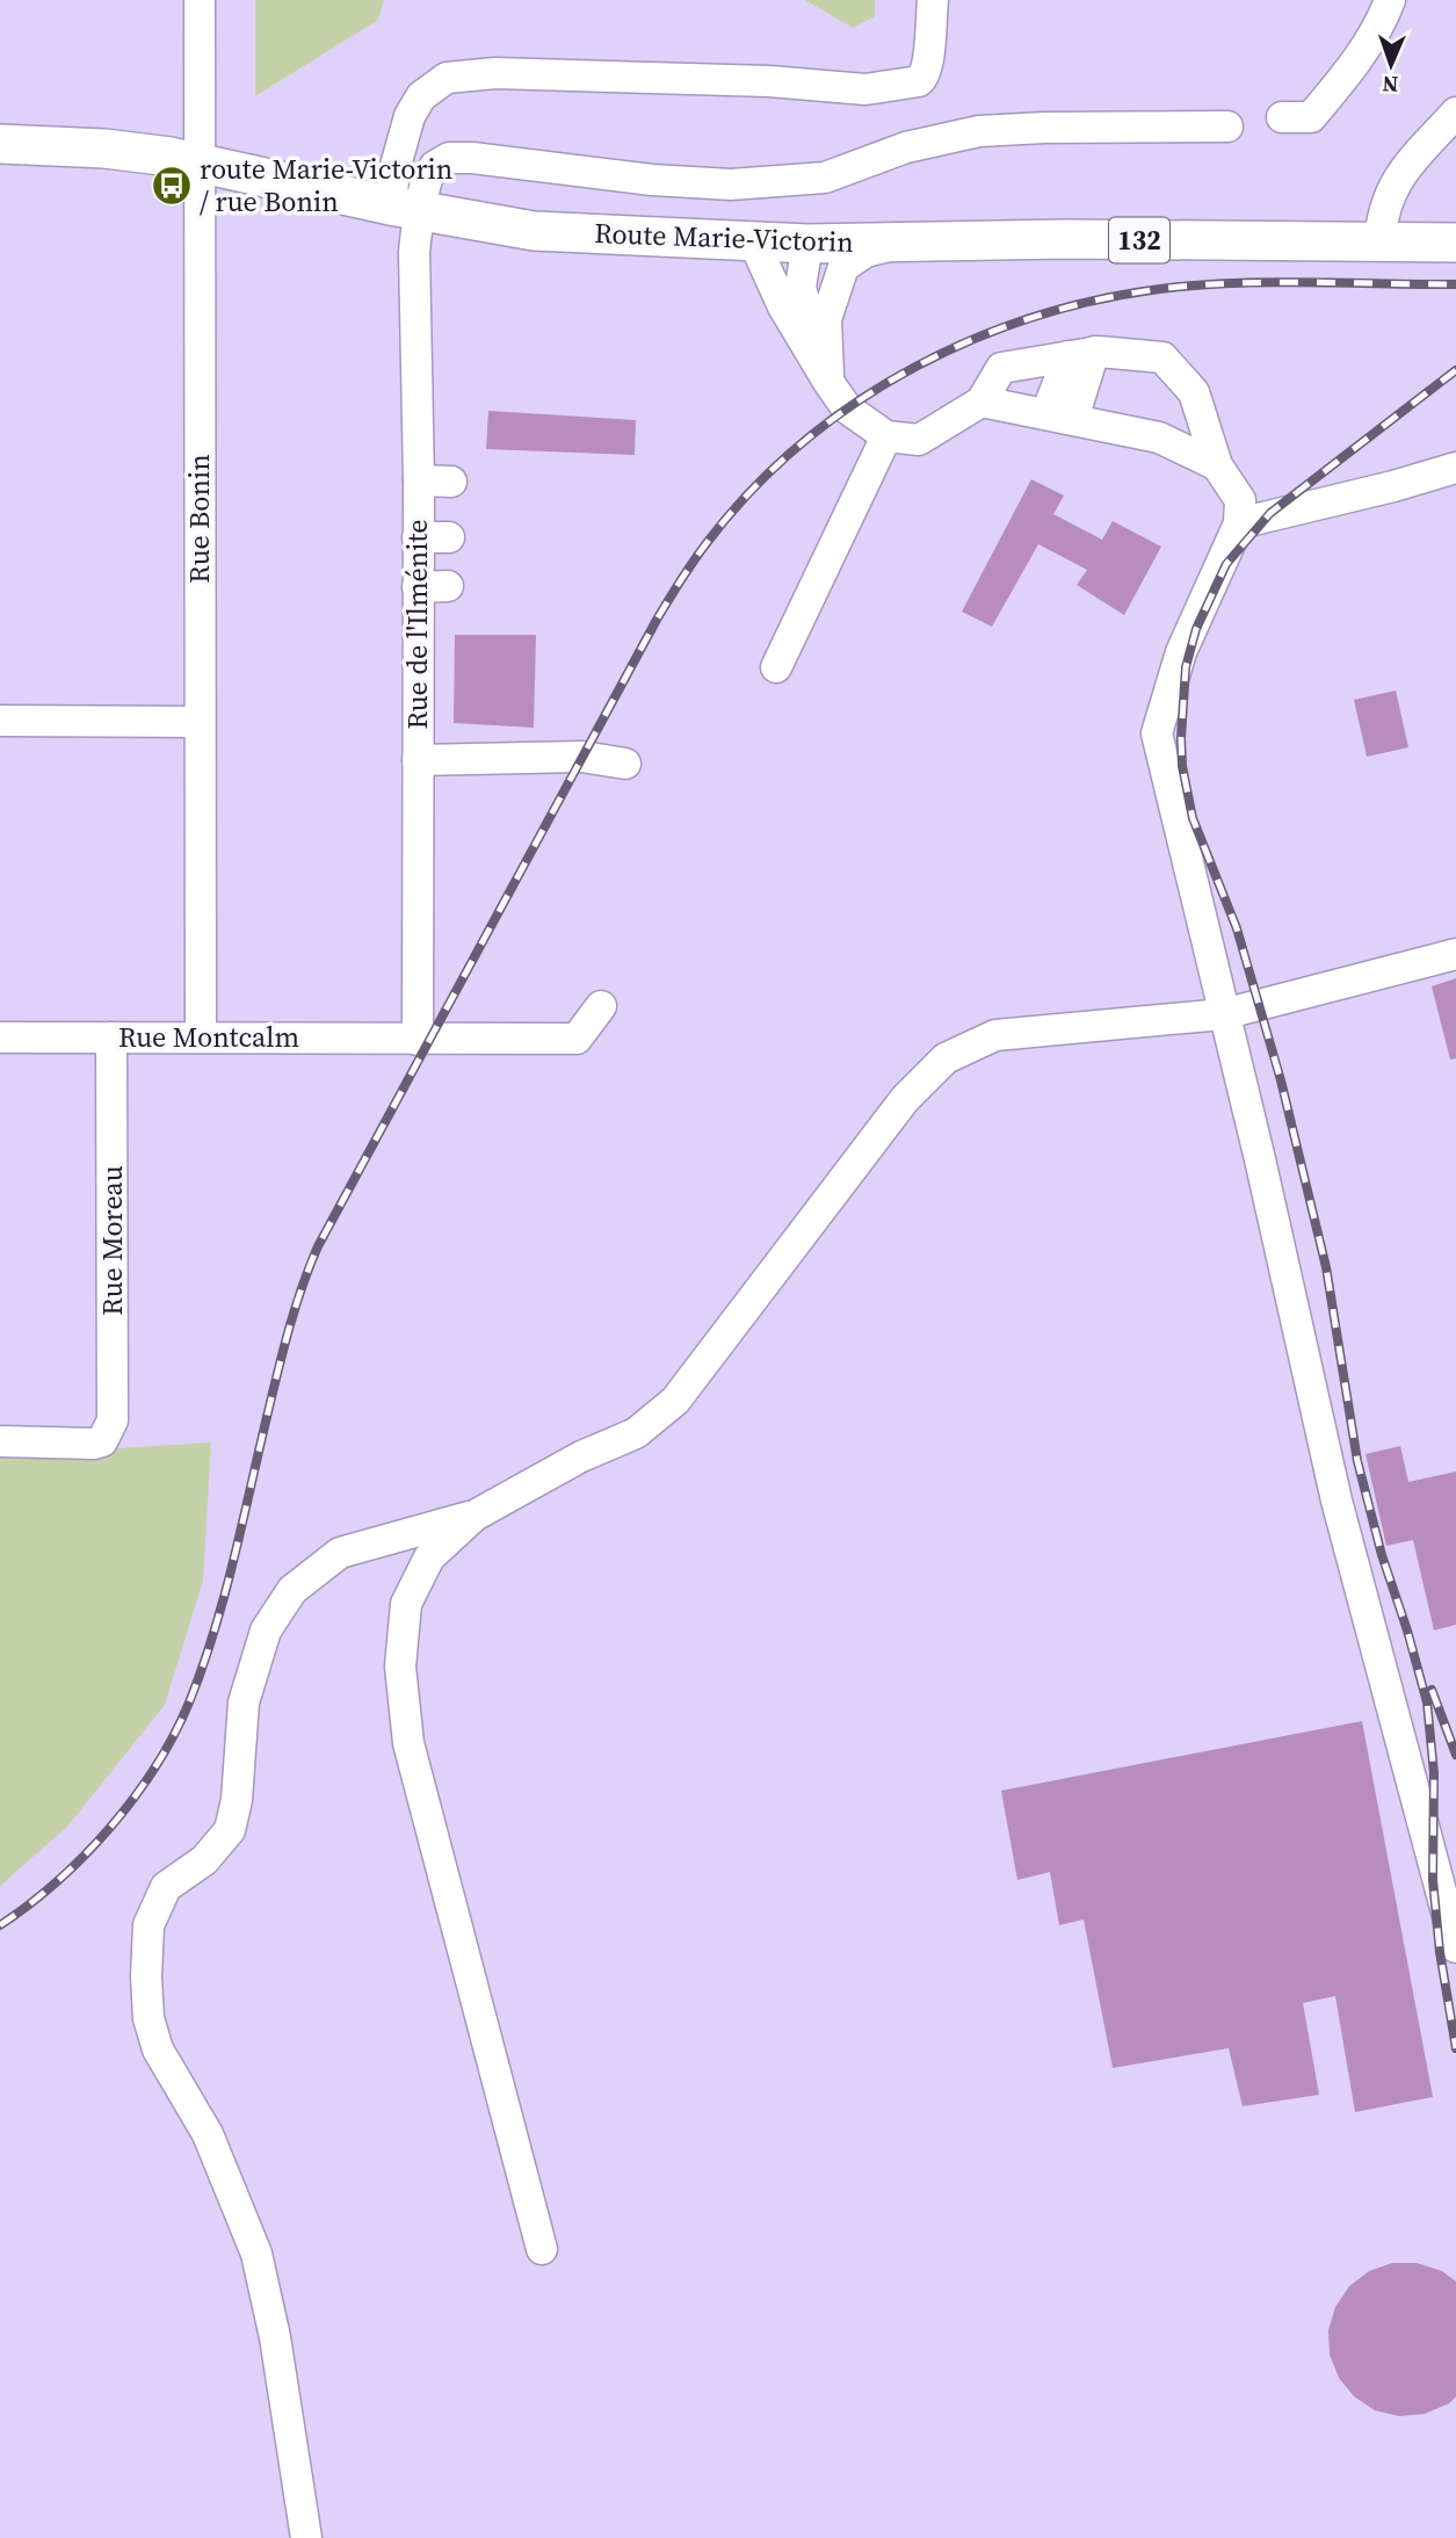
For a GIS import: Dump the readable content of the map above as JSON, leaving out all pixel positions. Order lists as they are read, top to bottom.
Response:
{
  "streets": {
    "main road": ["Route Marie-Victorin", "132"],
    "street": [
      "Rue Bonin",
      "Rue de l'Ilménite",
      "Rue Montcalm",
      "Rue Moreau"
    ]
  },
  "crossings": [
    ["Route Marie-Victorin", "Rue Bonin"],
    ["Route Marie-Victorin", "Rue de l'Ilménite"],
    ["Rue Bonin", "Rue Montcalm"],
    ["Rue de l'Ilménite", "Rue Montcalm"],
    ["Rue Montcalm", "Rue Moreau"]
  ],
  "places": {
    "bus stop": ["route Marie-Victorin / rue Bonin"]
  },
  "north": "bottom"
}
